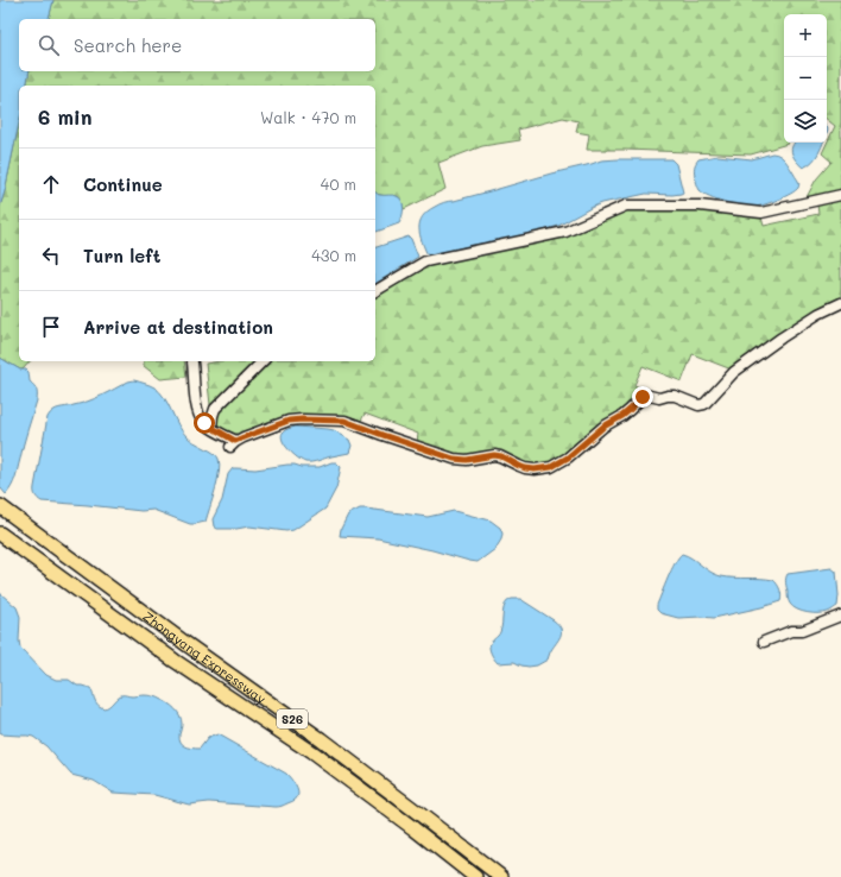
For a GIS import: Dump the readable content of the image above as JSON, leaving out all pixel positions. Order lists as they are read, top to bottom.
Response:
{
  "streets": {
    "highway": ["Zhongyang Expressway", "S26"]
  },
  "page": {
    "map_buttons": ["+", "−"],
    "search": "Search here",
    "heading": ["6 min", "Walk · 470 m"],
    "list": [
      ["Continue", "40 m"],
      ["Turn left", "430 m"],
      "Arrive at destination"
    ]
  }
}
